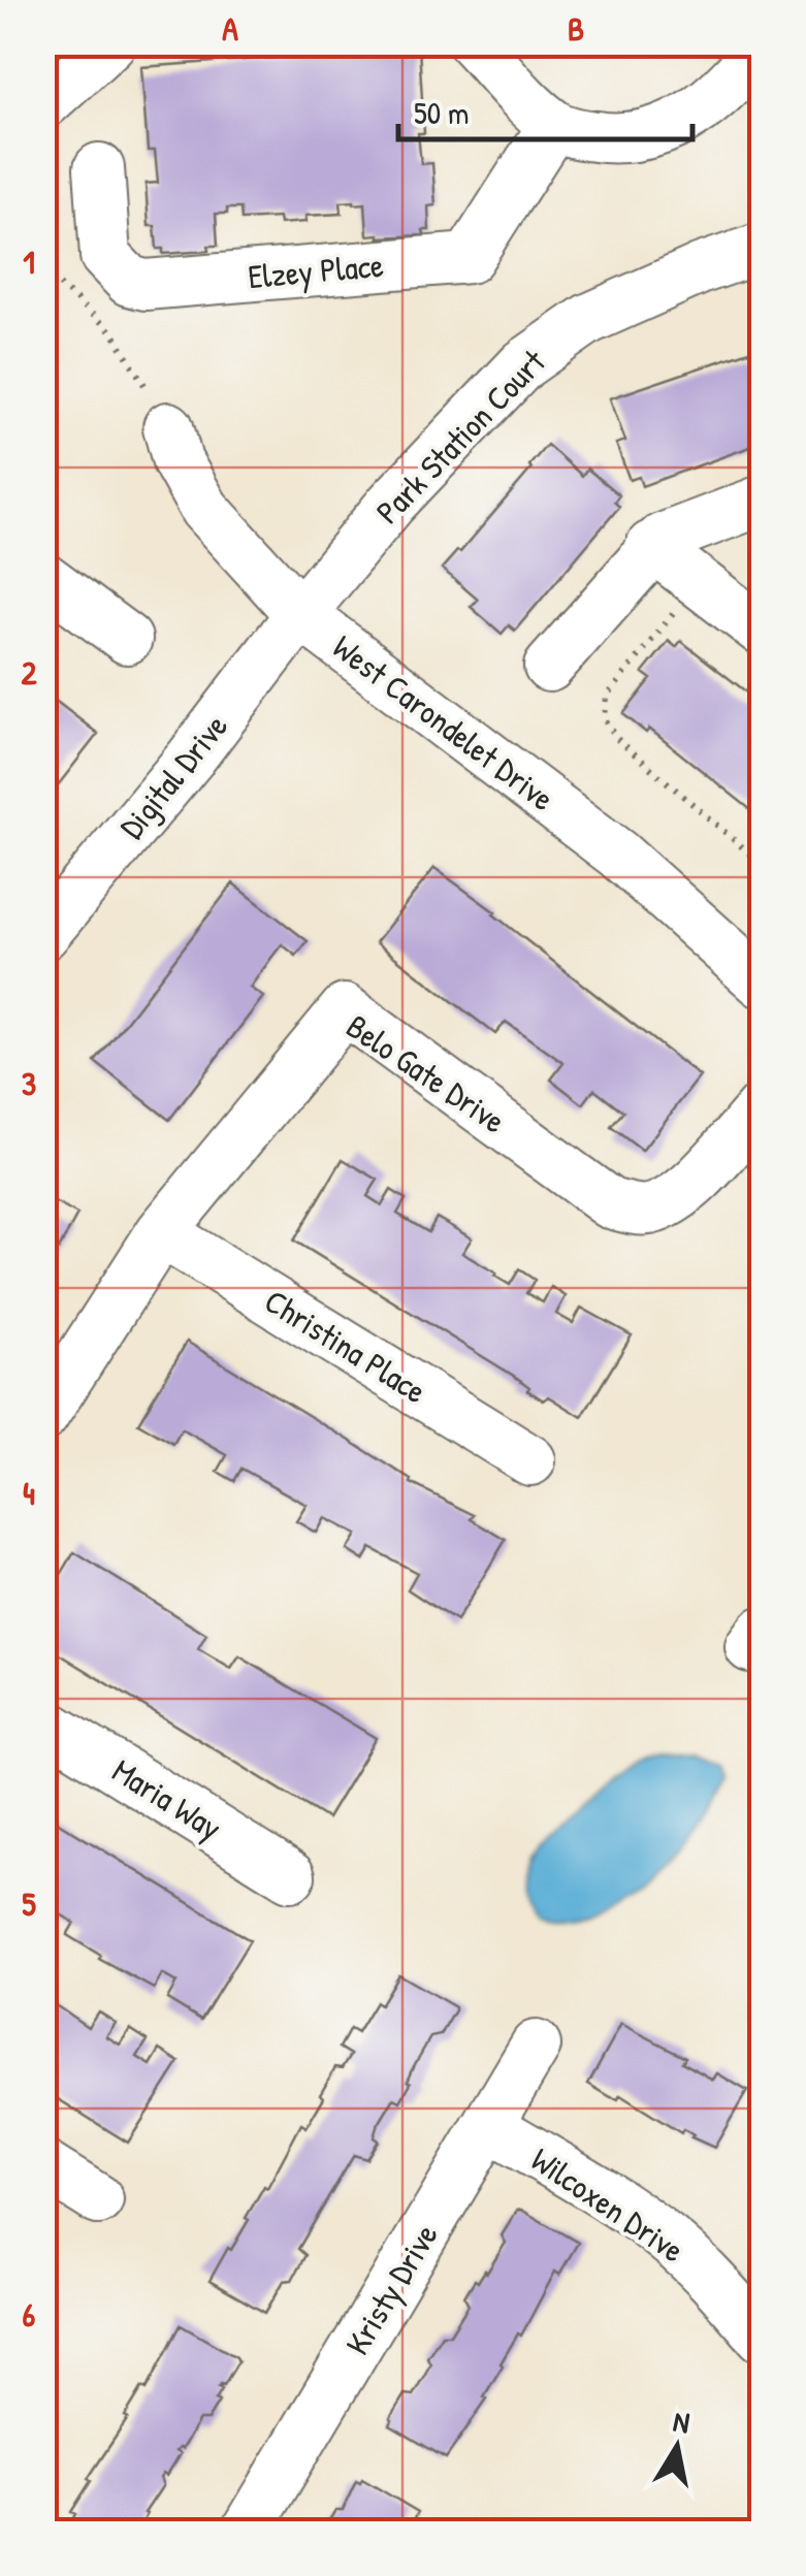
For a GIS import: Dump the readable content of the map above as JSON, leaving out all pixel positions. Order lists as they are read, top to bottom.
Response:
{
  "streets": {
    "street": [
      "Elzey Place",
      "Park Station Court",
      "West Carondelet Drive",
      "Digital Drive",
      "Belo Gate Drive",
      "Christina Place",
      "Maria Way",
      "Wilcoxen Drive",
      "Kristy Drive"
    ]
  },
  "crossings": [
    ["Park Station Court", "West Carondelet Drive"],
    ["Park Station Court", "Digital Drive"],
    ["West Carondelet Drive", "Digital Drive"],
    ["Belo Gate Drive", "Christina Place"],
    ["Wilcoxen Drive", "Kristy Drive"]
  ],
  "scale_bar": "50 m",
  "north": "top",
  "grid": {
    "columns": ["A", "B"],
    "rows": [
      "1",
      "2",
      "3",
      "4",
      "5",
      "6"
    ]
  }
}
